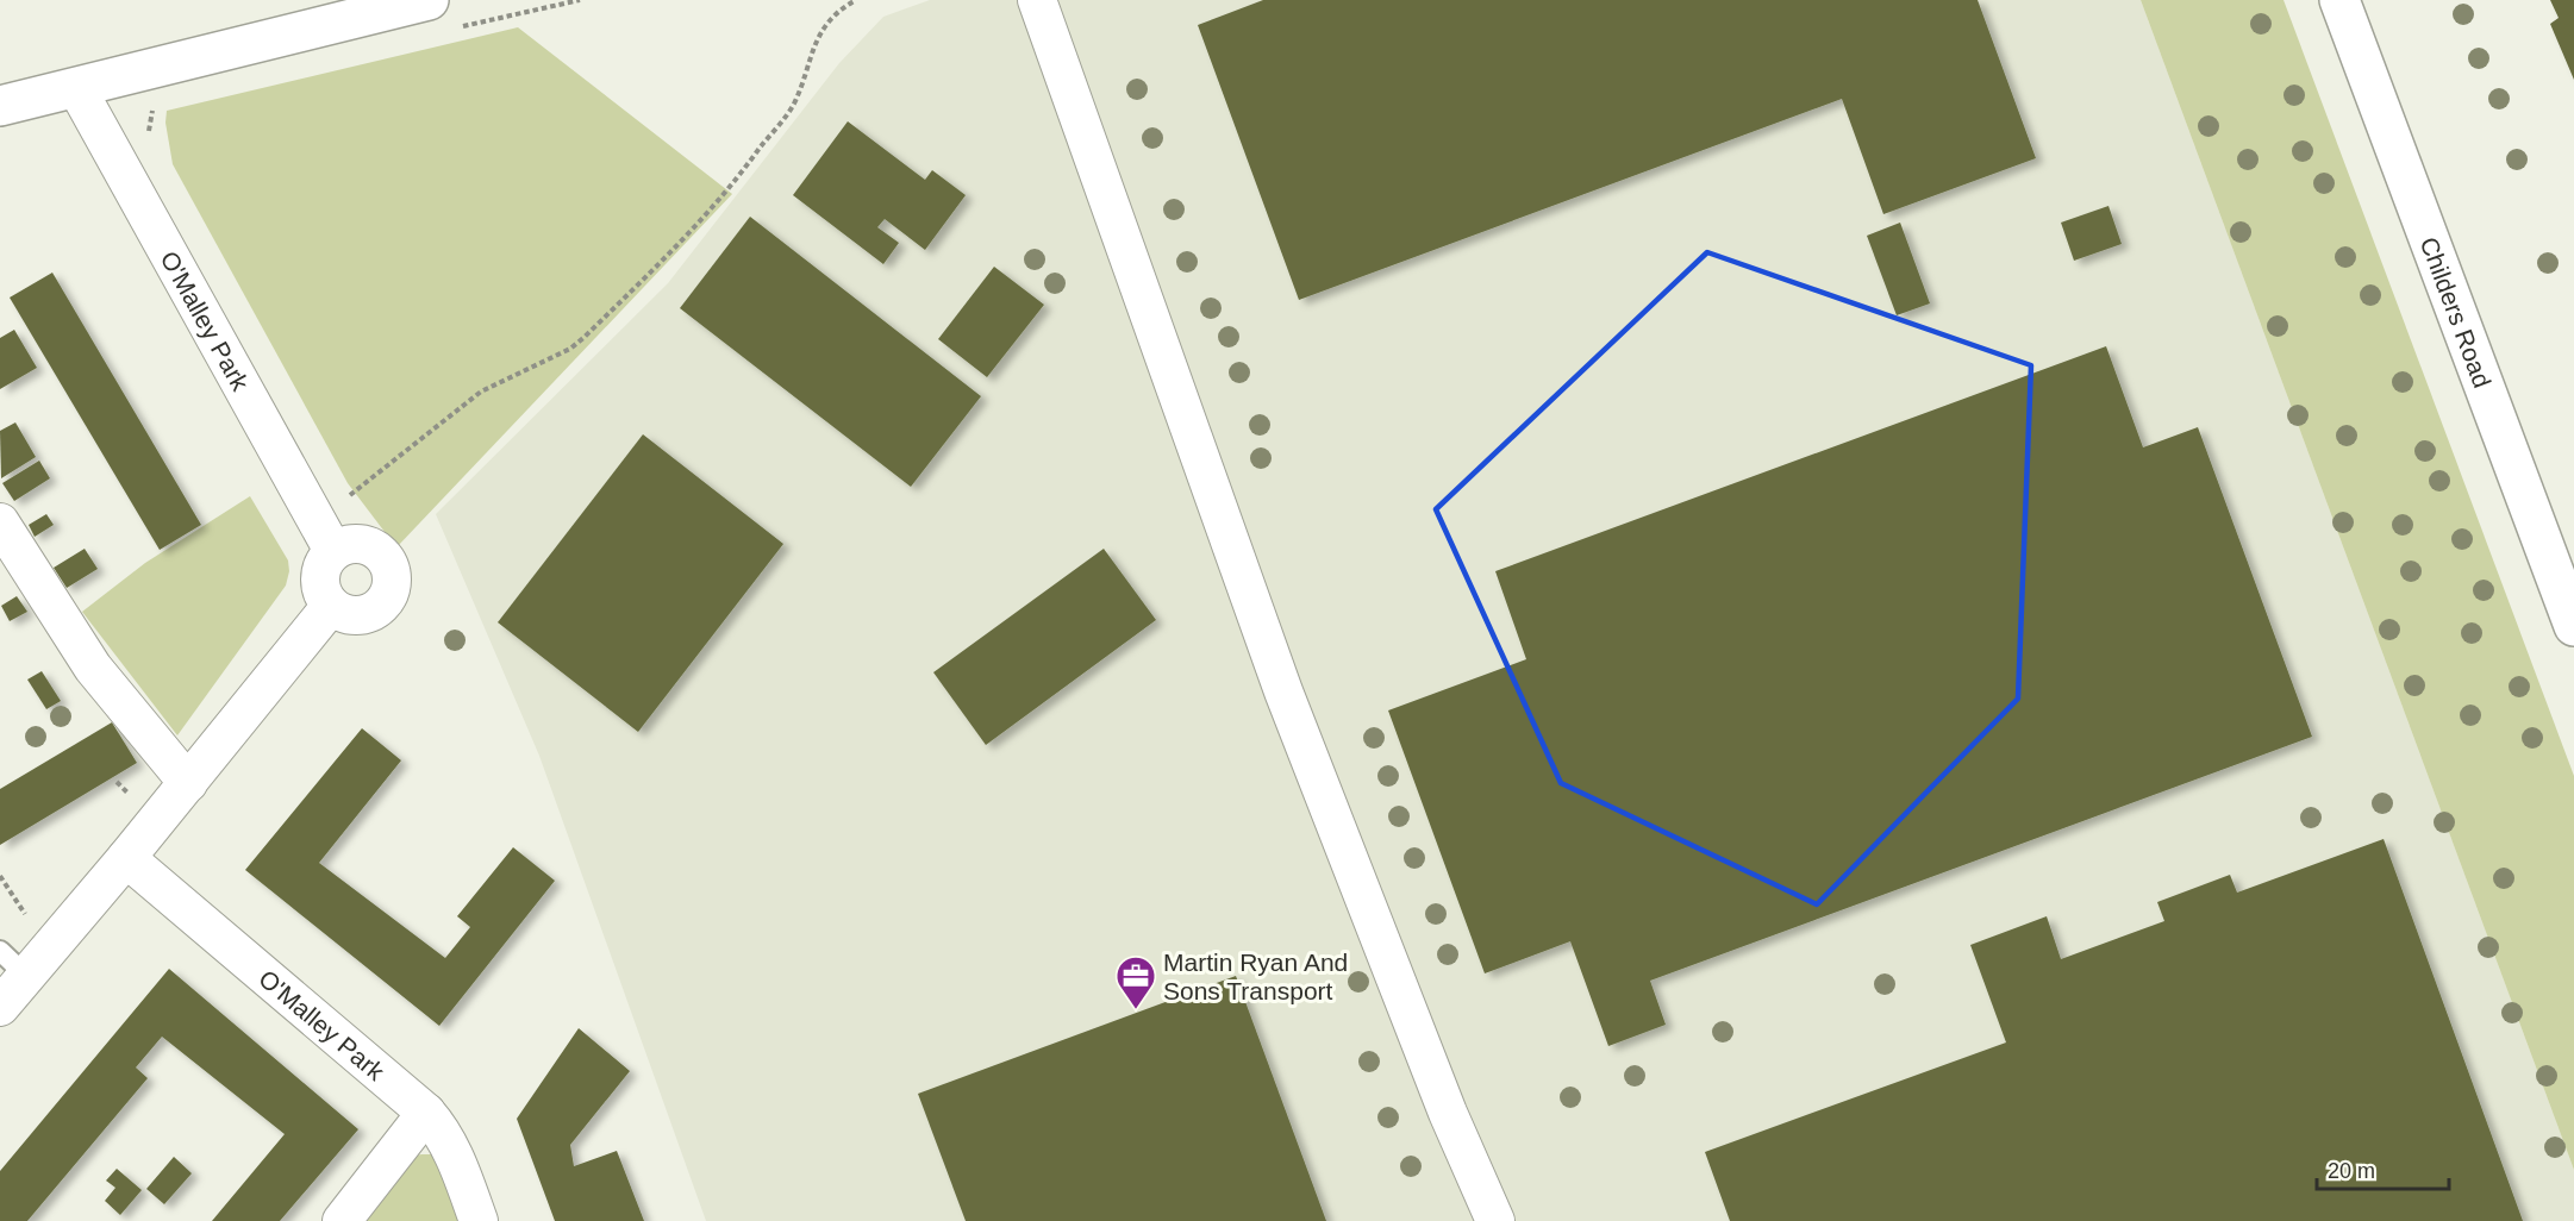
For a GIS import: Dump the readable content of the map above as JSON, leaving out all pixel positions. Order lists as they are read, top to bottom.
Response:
{
  "streets": {
    "main road": ["Childers Road"],
    "street": ["O'Malley Park"]
  },
  "places": {
    "office": ["Martin Ryan And Sons Transport"]
  },
  "scale_bar": "20 m"
}
